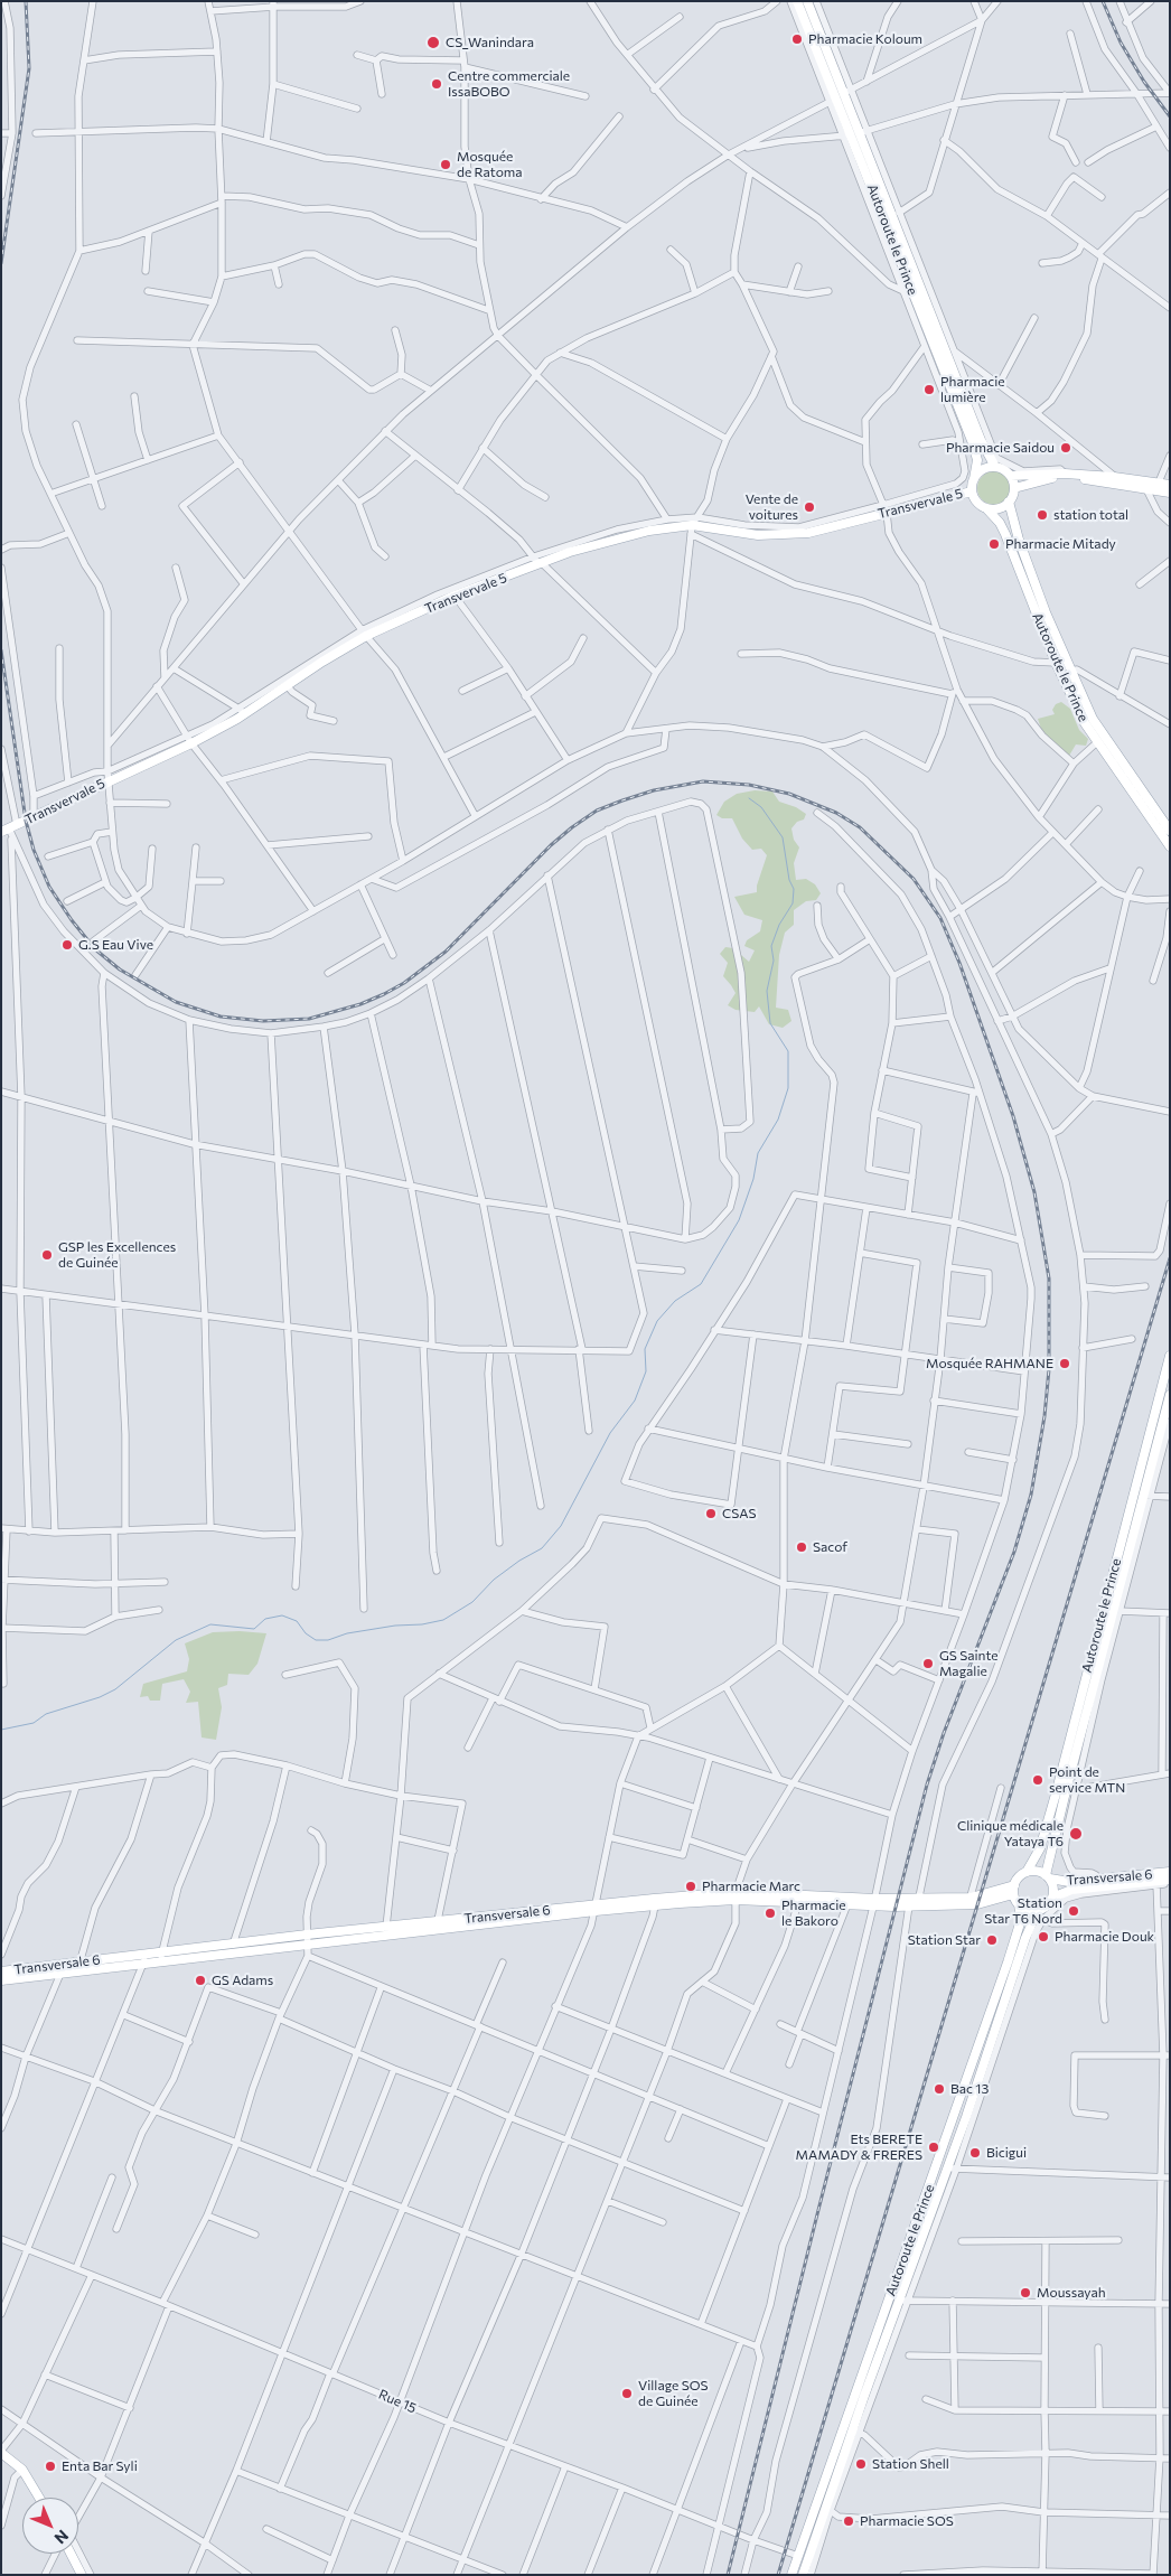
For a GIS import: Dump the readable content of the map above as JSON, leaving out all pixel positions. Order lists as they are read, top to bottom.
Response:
{
  "streets": {
    "main road": ["Autoroute le Prince", "Transvervale 5", "Transversale 6"],
    "street": ["Rue 15"]
  },
  "crossings": [
    ["Autoroute le Prince", "Transvervale 5"],
    ["Autoroute le Prince", "Transversale 6"],
    ["Autoroute le Prince", "Rue 15"]
  ],
  "places": [
    "Pharmacie Koloum",
    "CS_Wanindara",
    "Centre commerciale IssaBOBO",
    "Mosquée de Ratoma",
    "Pharmacie lumière",
    "Pharmacie Saidou",
    "Vente de voitures",
    "station total",
    "Pharmacie Mitady",
    "G.S Eau Vive",
    "GSP les Excellences de Guinée",
    "Mosquée RAHMANE",
    "CSAS",
    "Sacof",
    "GS Sainte Magalie",
    "Point de service MTN",
    "Clinique médicale Yataya T6",
    "Pharmacie Marc",
    "Station Star T6 Nord",
    "Pharmacie le Bakoro",
    "Pharmacie Douk",
    "Station Star",
    "GS Adams",
    "Bac 13",
    "Ets BERETE MAMADY & FRERES",
    "Bicigui",
    "Moussayah",
    "Village SOS de Guinée",
    "Station Shell",
    "Enta Bar Syli",
    "Pharmacie SOS"
  ],
  "north": "bottom right"
}
